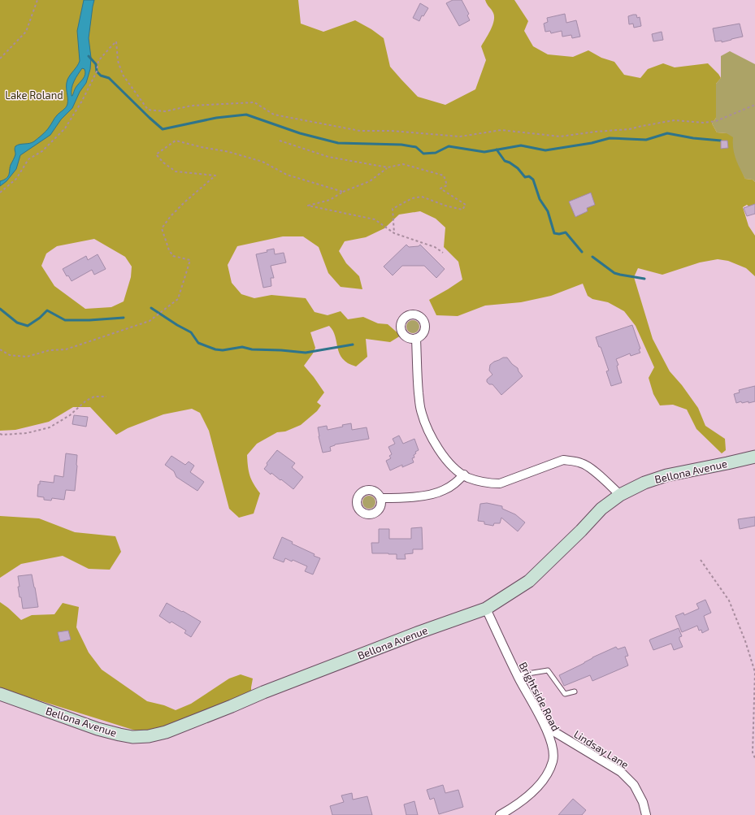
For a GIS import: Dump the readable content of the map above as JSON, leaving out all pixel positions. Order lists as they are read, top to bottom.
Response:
{
  "streets": {
    "main road": ["Bellona Avenue"],
    "street": ["Brightside Road", "Lindsay Lane"]
  },
  "crossings": [
    ["Bellona Avenue", "Brightside Road"],
    ["Brightside Road", "Lindsay Lane"]
  ],
  "parks": ["Lake Roland"]
}
